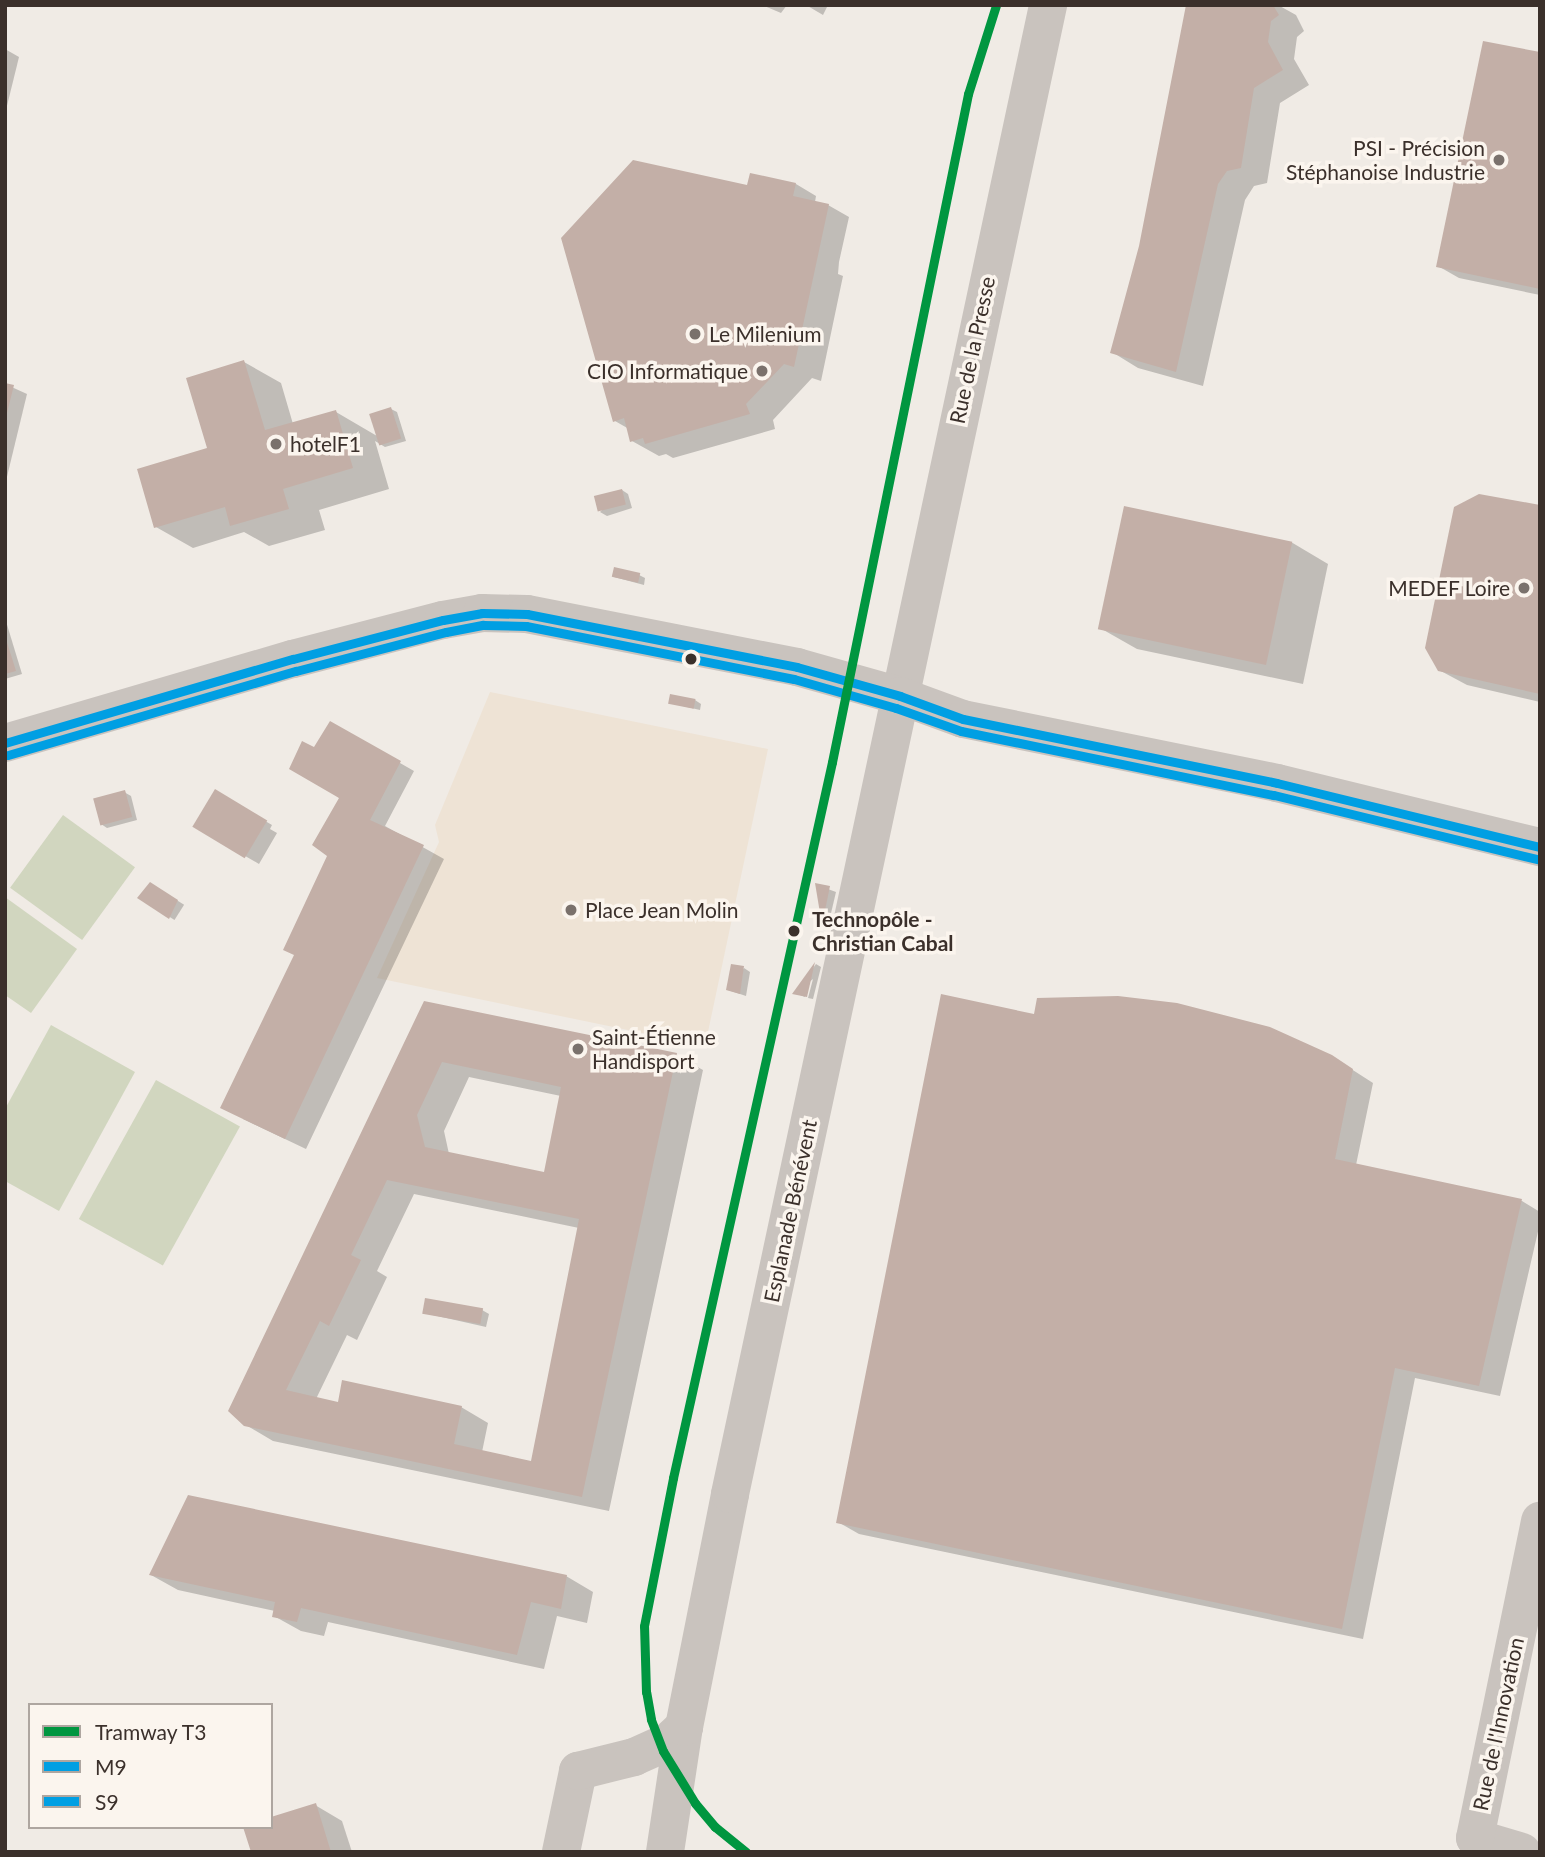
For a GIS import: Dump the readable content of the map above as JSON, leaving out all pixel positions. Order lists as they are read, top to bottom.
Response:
{
  "streets": {
    "street": ["Rue de la Presse", "Esplanade Bénévent", "Rue de l'Innovation"]
  },
  "crossings": [
    ["Rue de la Presse", "Esplanade Bénévent"]
  ],
  "places": [
    "PSI - Précision Stéphanoise Industrie",
    "Le Milenium",
    "CIO Informatique",
    "hotelF1",
    "MEDEF Loire",
    "Place Jean Molin",
    "Technopôle - Christian Cabal",
    "Saint-Étienne Handisport"
  ],
  "lines": ["tram line T3", "transit line M9", "transit line S9"],
  "legend": ["Tramway T3", "M9", "S9"]
}
